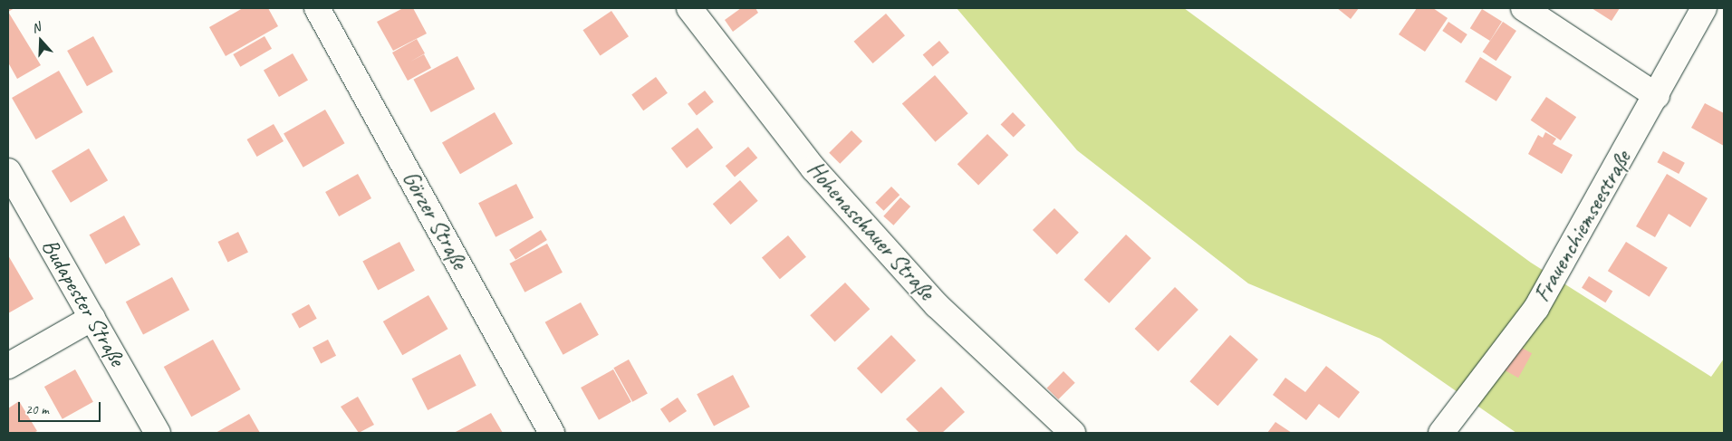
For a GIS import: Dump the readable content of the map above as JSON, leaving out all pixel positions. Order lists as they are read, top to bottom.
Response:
{
  "streets": {
    "street": [
      "Görzer Straße",
      "Frauenchiemseestraße",
      "Hohenaschauer Straße",
      "Budapester Straße"
    ]
  },
  "scale_bar": "20 m",
  "north": "top"
}
